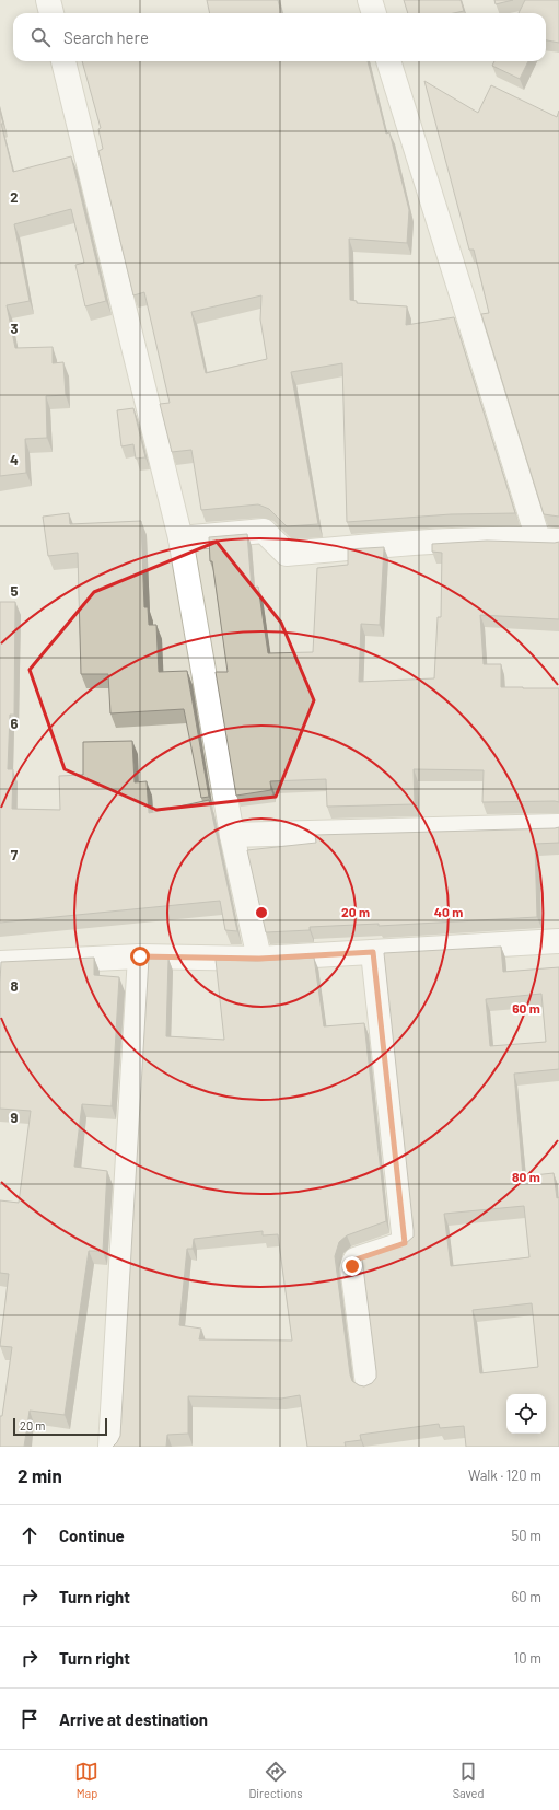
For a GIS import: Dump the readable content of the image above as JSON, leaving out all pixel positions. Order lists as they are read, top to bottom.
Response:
{
  "scale_bar": "20 m",
  "page": {
    "search": "Search here",
    "scale": "20 m",
    "heading": ["2 min", "Walk · 120 m"],
    "list": [
      ["Continue", "50 m"],
      ["Turn right", "60 m"],
      ["Turn right", "10 m"],
      "Arrive at destination"
    ],
    "nav": ["Map", "Directions", "Saved"]
  },
  "grid": {
    "rows": [
      "2",
      "3",
      "4",
      "5",
      "6",
      "7",
      "8",
      "9"
    ]
  },
  "rings": [
    "20 m",
    "40 m",
    "60 m",
    "80 m"
  ]
}
